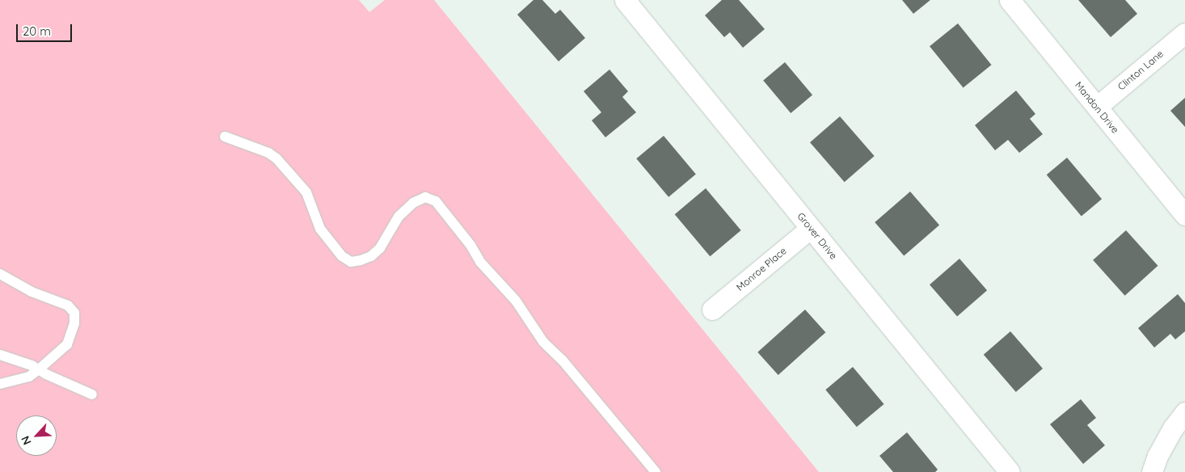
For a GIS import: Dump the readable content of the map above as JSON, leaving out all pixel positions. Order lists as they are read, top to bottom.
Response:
{
  "streets": {
    "street": [
      "Clinton Lane",
      "Mandon Drive",
      "Grover Drive",
      "Monroe Place"
    ]
  },
  "crossings": [
    ["Clinton Lane", "Mandon Drive"],
    ["Grover Drive", "Monroe Place"]
  ],
  "scale_bar": "20 m",
  "north": "bottom left"
}
